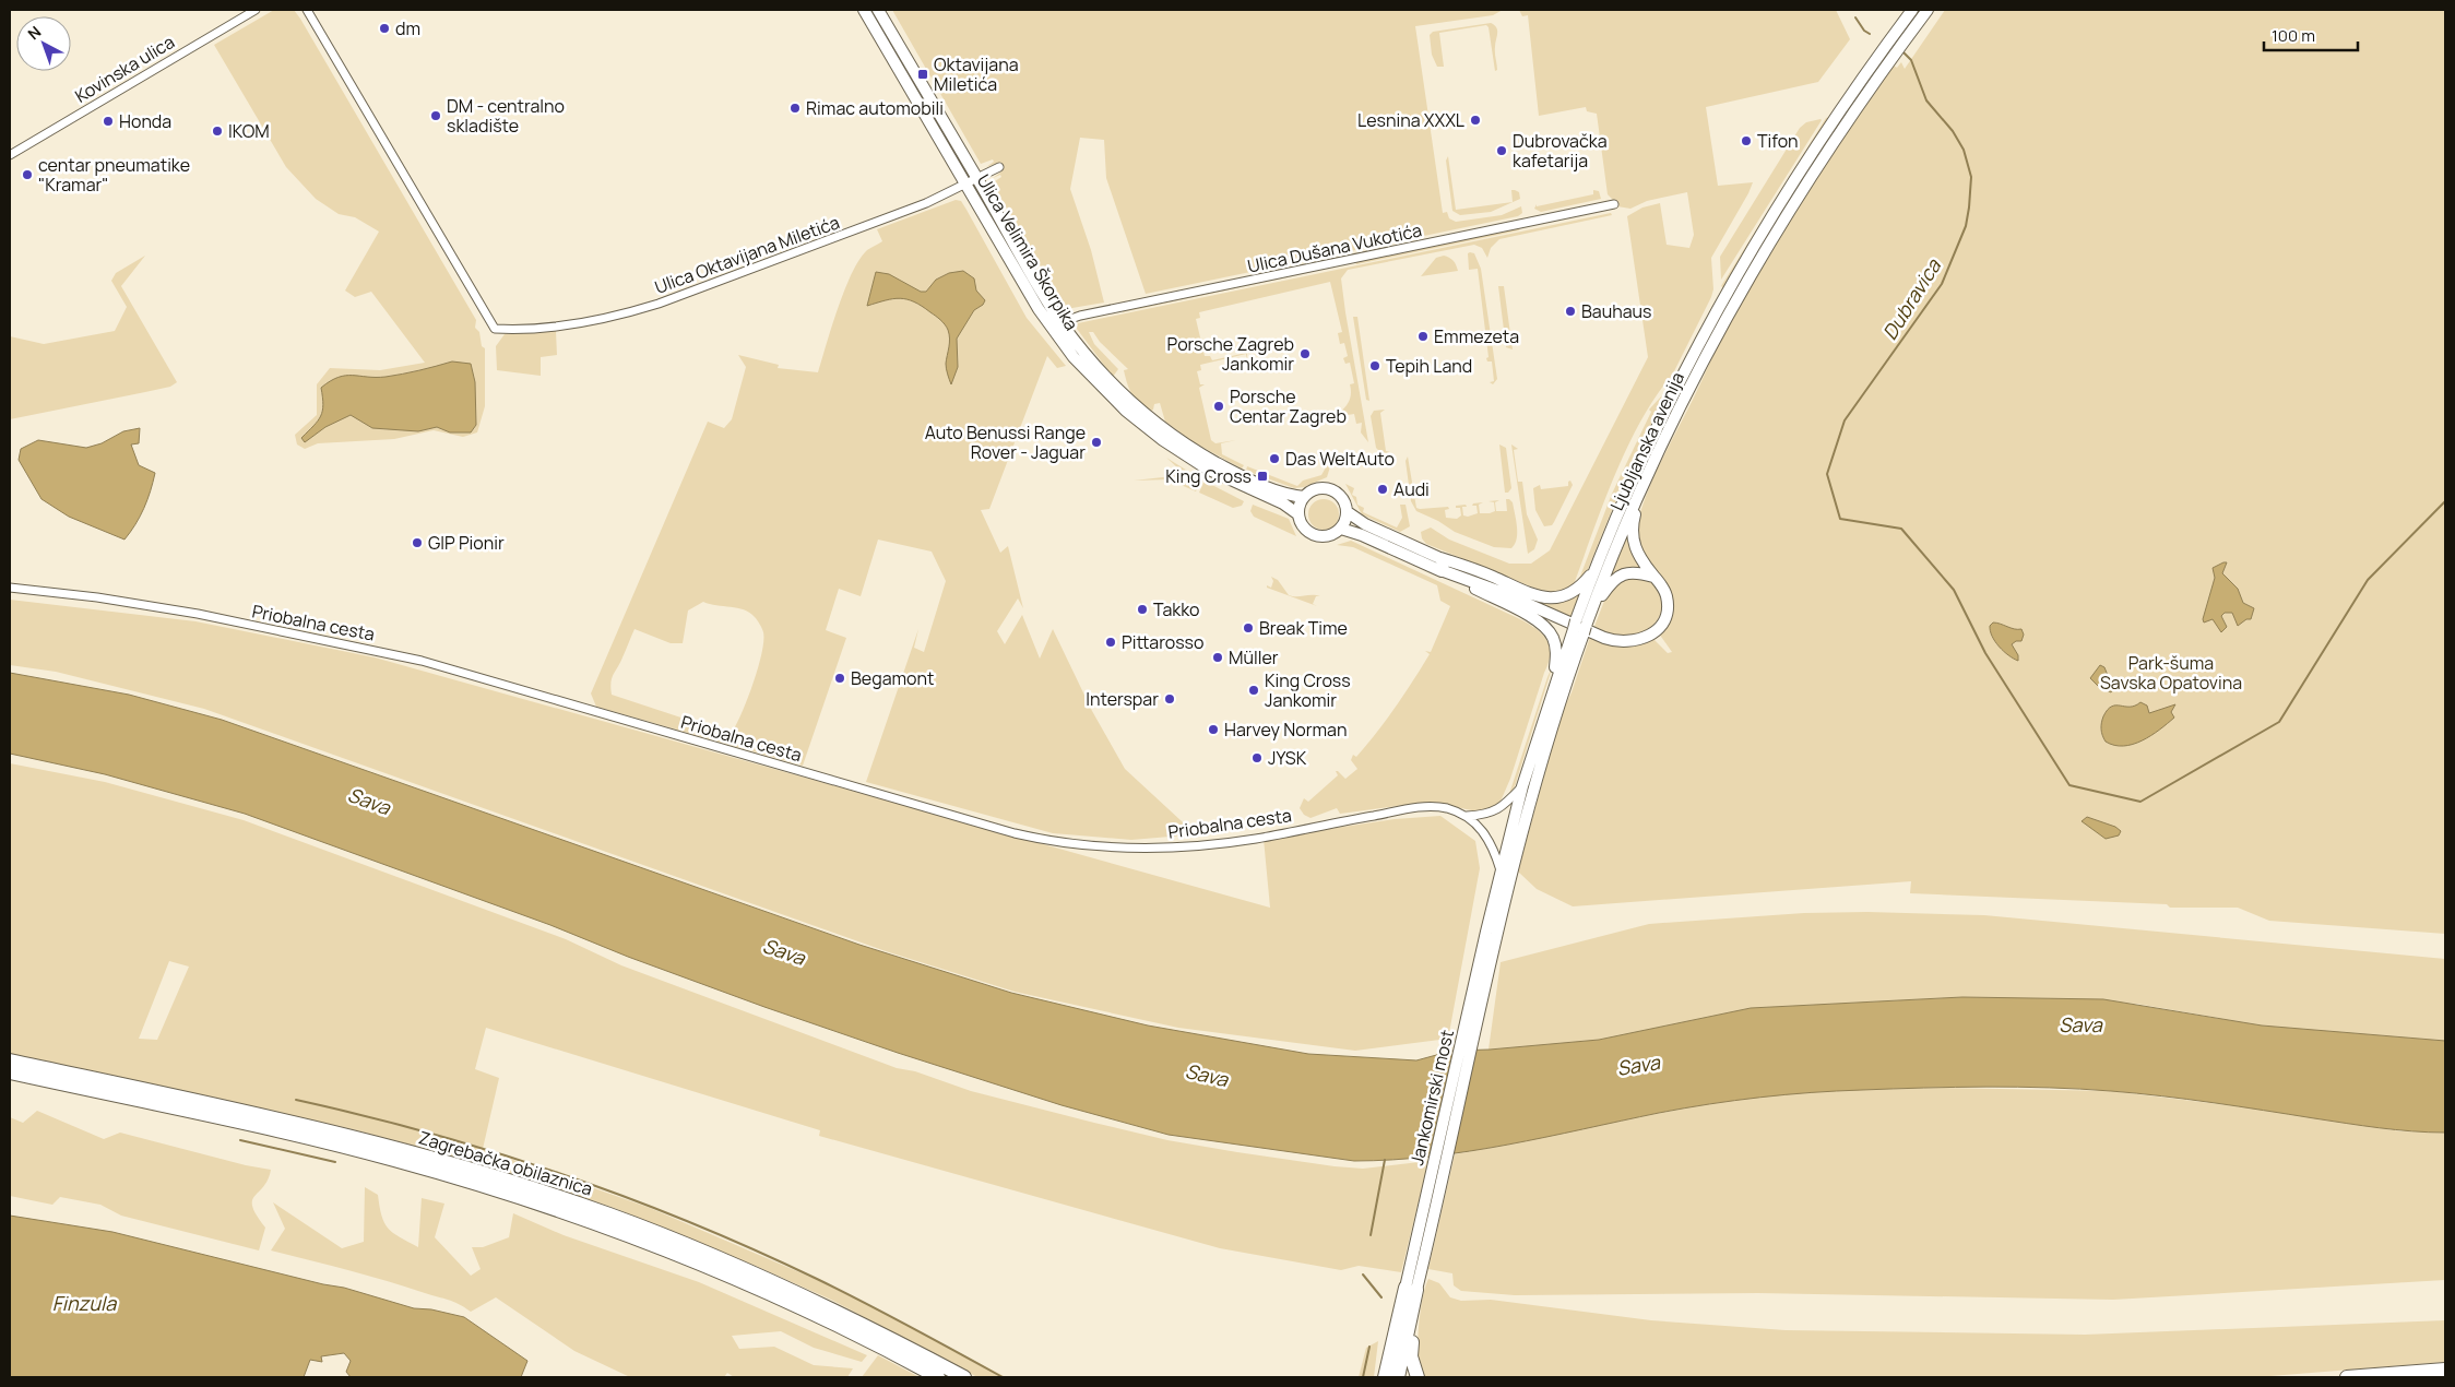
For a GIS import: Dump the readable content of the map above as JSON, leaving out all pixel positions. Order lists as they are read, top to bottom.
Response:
{
  "streets": {
    "highway": ["Zagrebačka obilaznica"],
    "main road": ["Ulica Velimira Škorpika", "Ljubljanska avenija", "Jankomirski most"],
    "street": [
      "Kovinska ulica",
      "Ulica Dušana Vukotića",
      "Ulica Oktavijana Miletića",
      "Priobalna cesta"
    ]
  },
  "crossings": [
    ["Ulica Dušana Vukotića", "Ulica Velimira Škorpika"],
    ["Ulica Velimira Škorpika", "Ulica Oktavijana Miletića"],
    ["Ljubljanska avenija", "Priobalna cesta"],
    ["Ljubljanska avenija", "Jankomirski most"]
  ],
  "water": ["Dubravica", "Sava", "Finzula"],
  "parks": ["Park-šuma Savska Opatovina"],
  "places": {
    "other": [
      "dm",
      "Rimac automobili",
      "DM - centralno skladište",
      "Lesnina XXXL",
      "Honda",
      "IKOM",
      "Tifon",
      "Dubrovačka kafetarija",
      "centar pneumatike \"Kramar\"",
      "Bauhaus",
      "Emmezeta",
      "Porsche Zagreb Jankomir",
      "Tepih Land",
      "Porsche Centar Zagreb",
      "Auto Benussi Range Rover - Jaguar",
      "Das WeltAuto",
      "Audi",
      "GIP Pionir",
      "Takko",
      "Break Time",
      "Pittarosso",
      "Müller",
      "Begamont",
      "King Cross Jankomir",
      "Interspar",
      "Harvey Norman",
      "JYSK"
    ],
    "transit": ["Oktavijana Miletića", "King Cross"]
  },
  "scale_bar": "100 m",
  "north": "top left"
}
